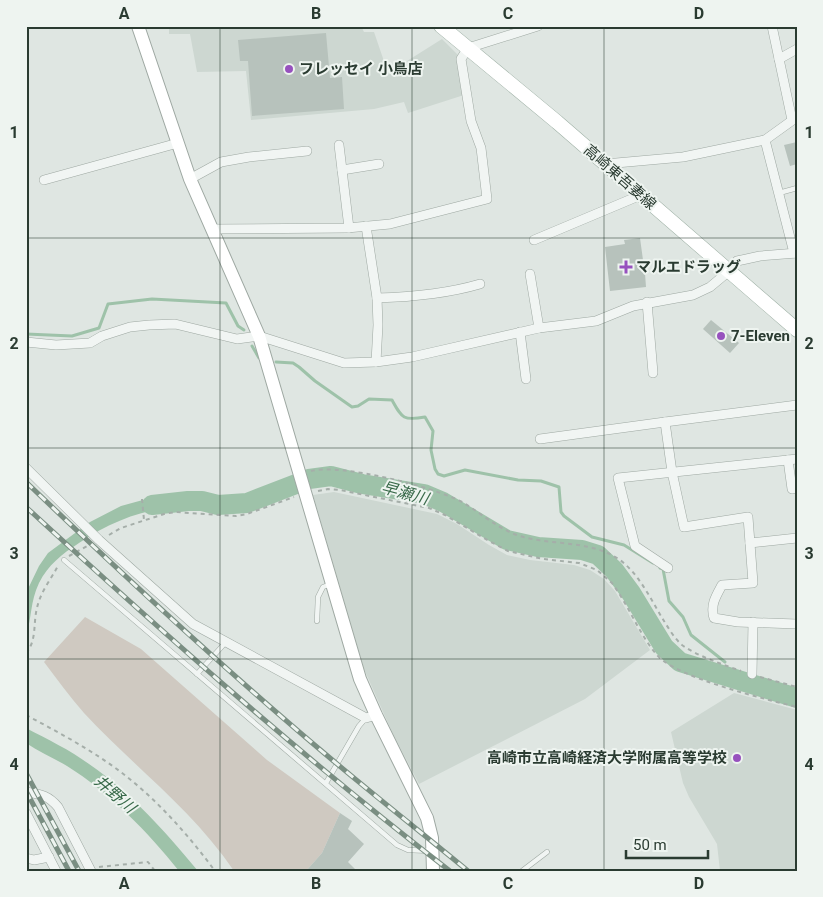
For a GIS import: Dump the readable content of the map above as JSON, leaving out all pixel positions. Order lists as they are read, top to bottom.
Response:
{
  "streets": {
    "main road": ["高崎東吾妻線"]
  },
  "water": ["早瀬川", "井野川"],
  "places": {
    "other": ["フレッセイ 小鳥店", "7-Eleven", "高崎市立高崎経済大学附属高等学校"],
    "health": ["マルエドラッグ"]
  },
  "scale_bar": "50 m",
  "grid": {
    "columns": [
      "A",
      "B",
      "C",
      "D"
    ],
    "rows": [
      "1",
      "2",
      "3",
      "4"
    ]
  }
}
